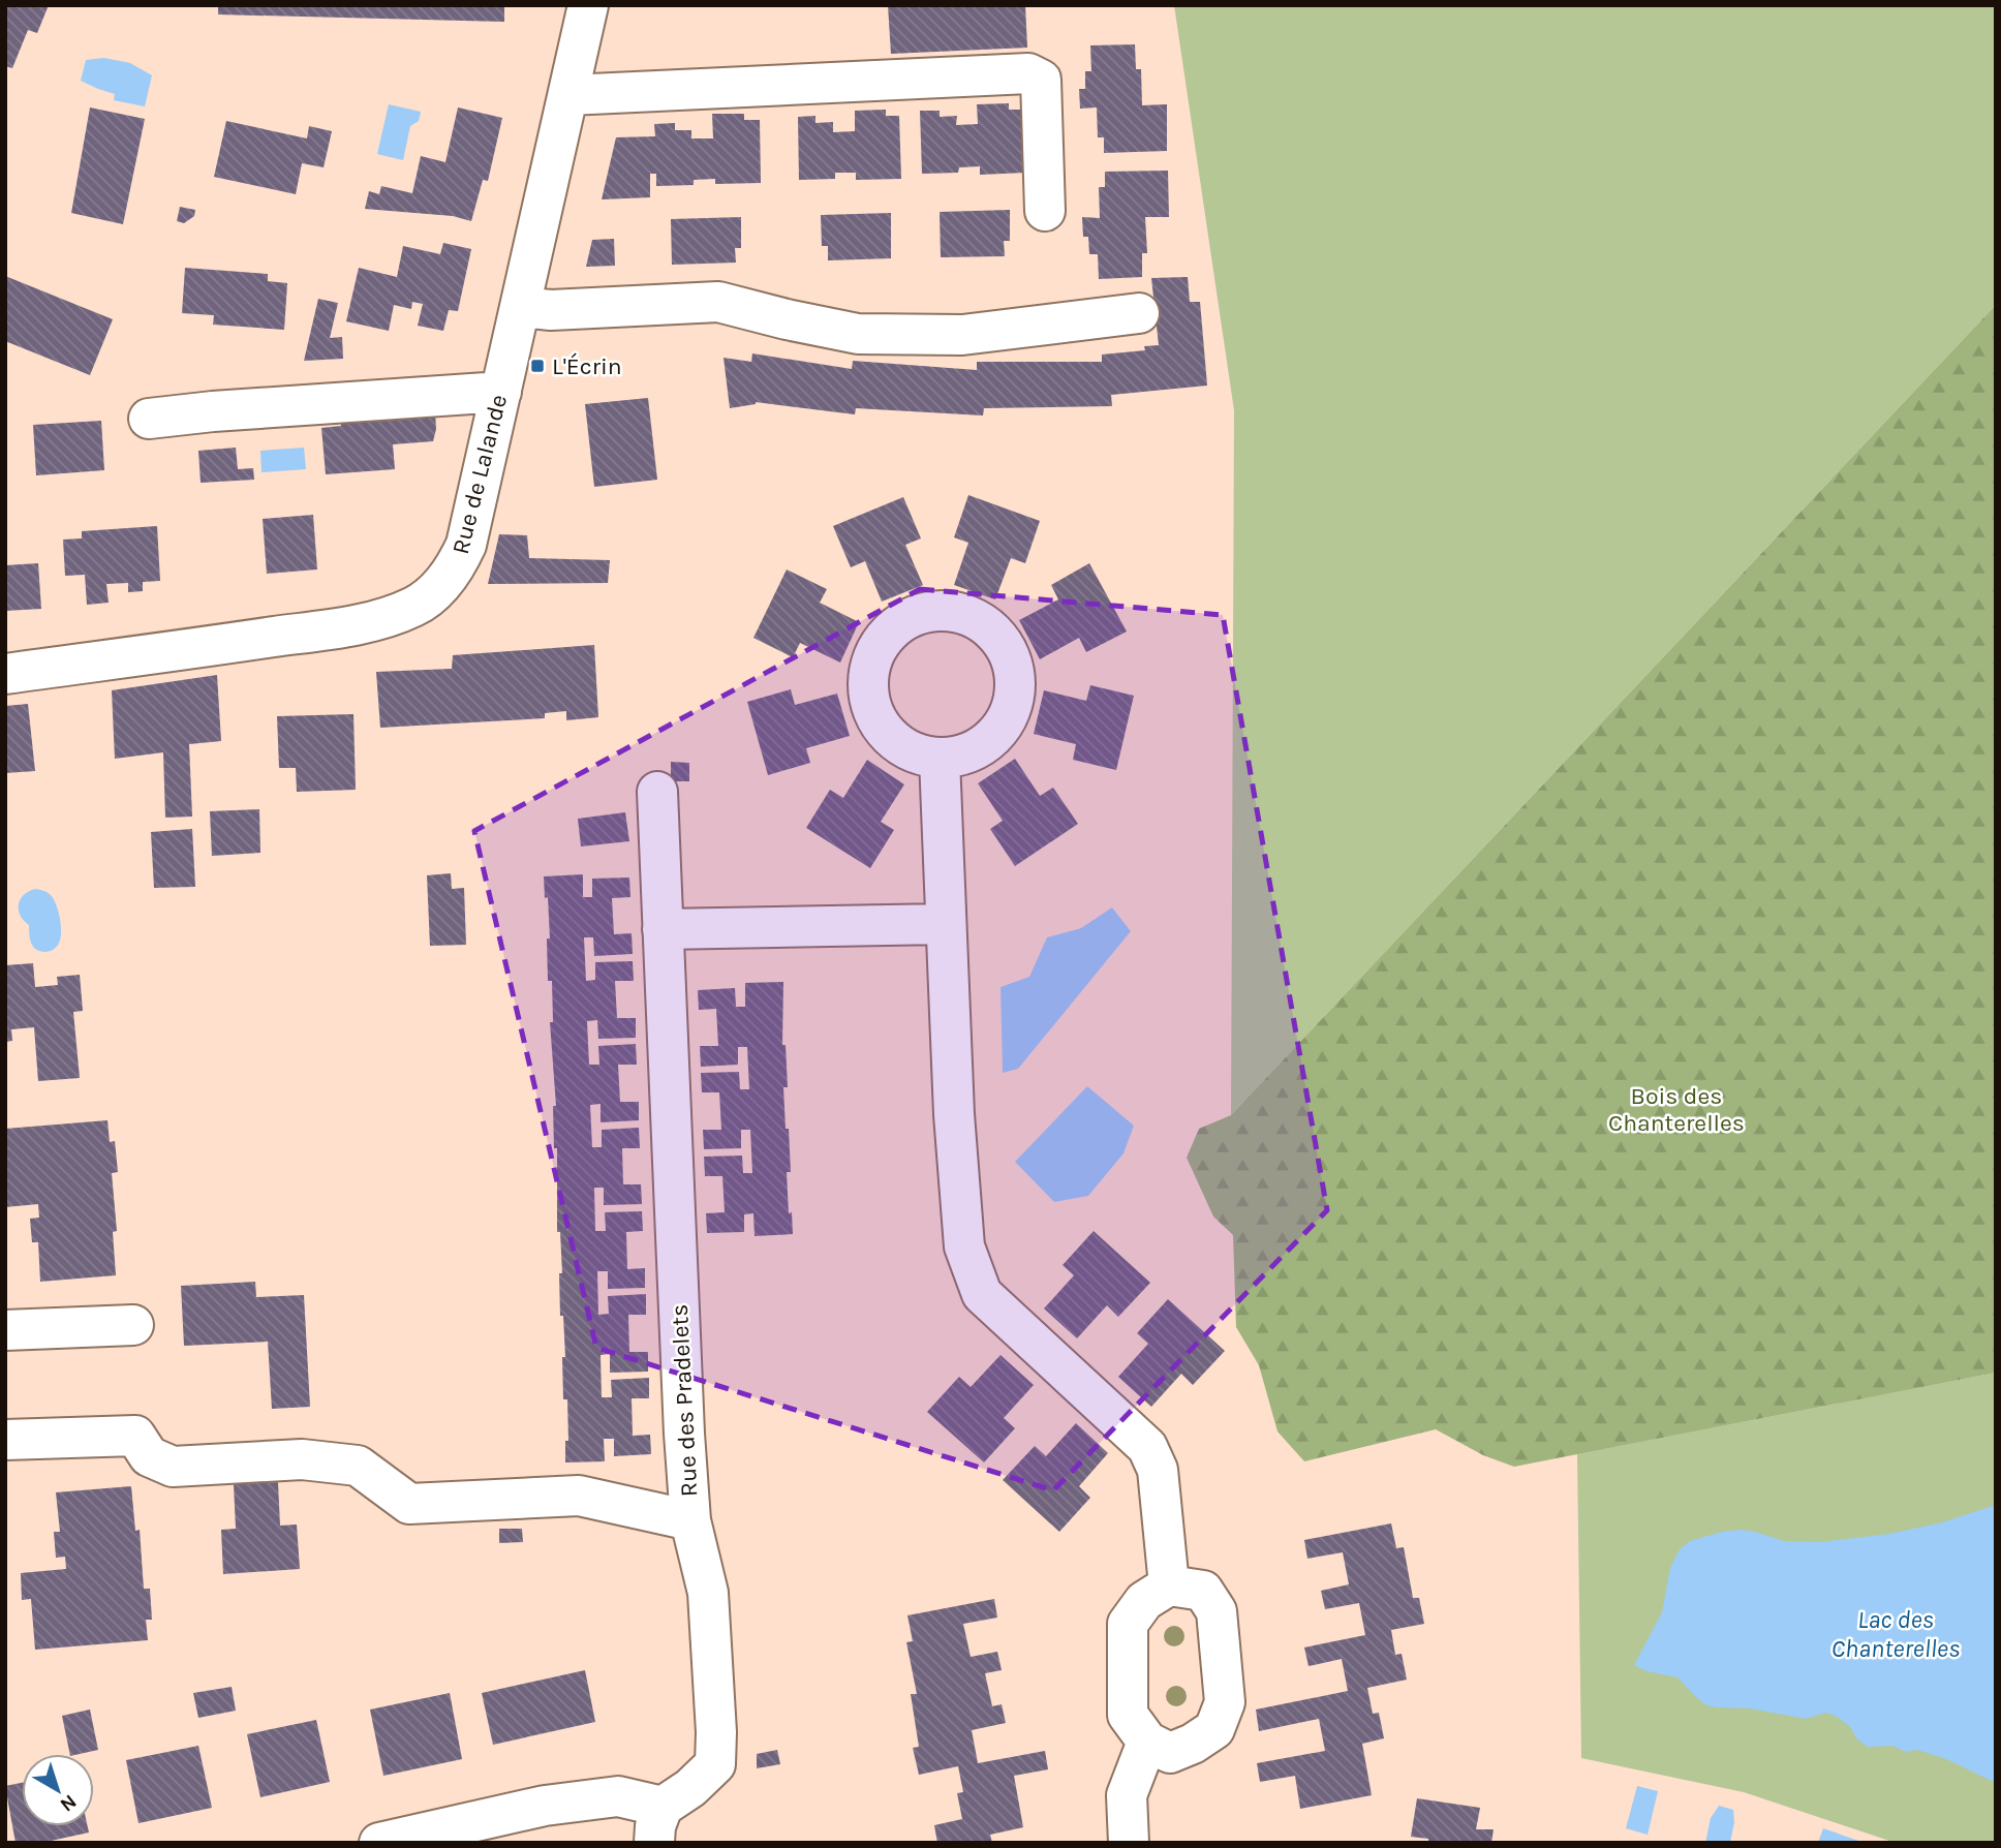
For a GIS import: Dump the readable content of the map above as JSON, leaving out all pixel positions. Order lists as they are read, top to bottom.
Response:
{
  "streets": {
    "street": ["Rue de Lalande", "Rue des Pradelets"]
  },
  "water": ["Lac des Chanterelles"],
  "parks": ["Bois des Chanterelles"],
  "places": {
    "transit": ["L'Écrin"]
  },
  "north": "bottom right"
}
